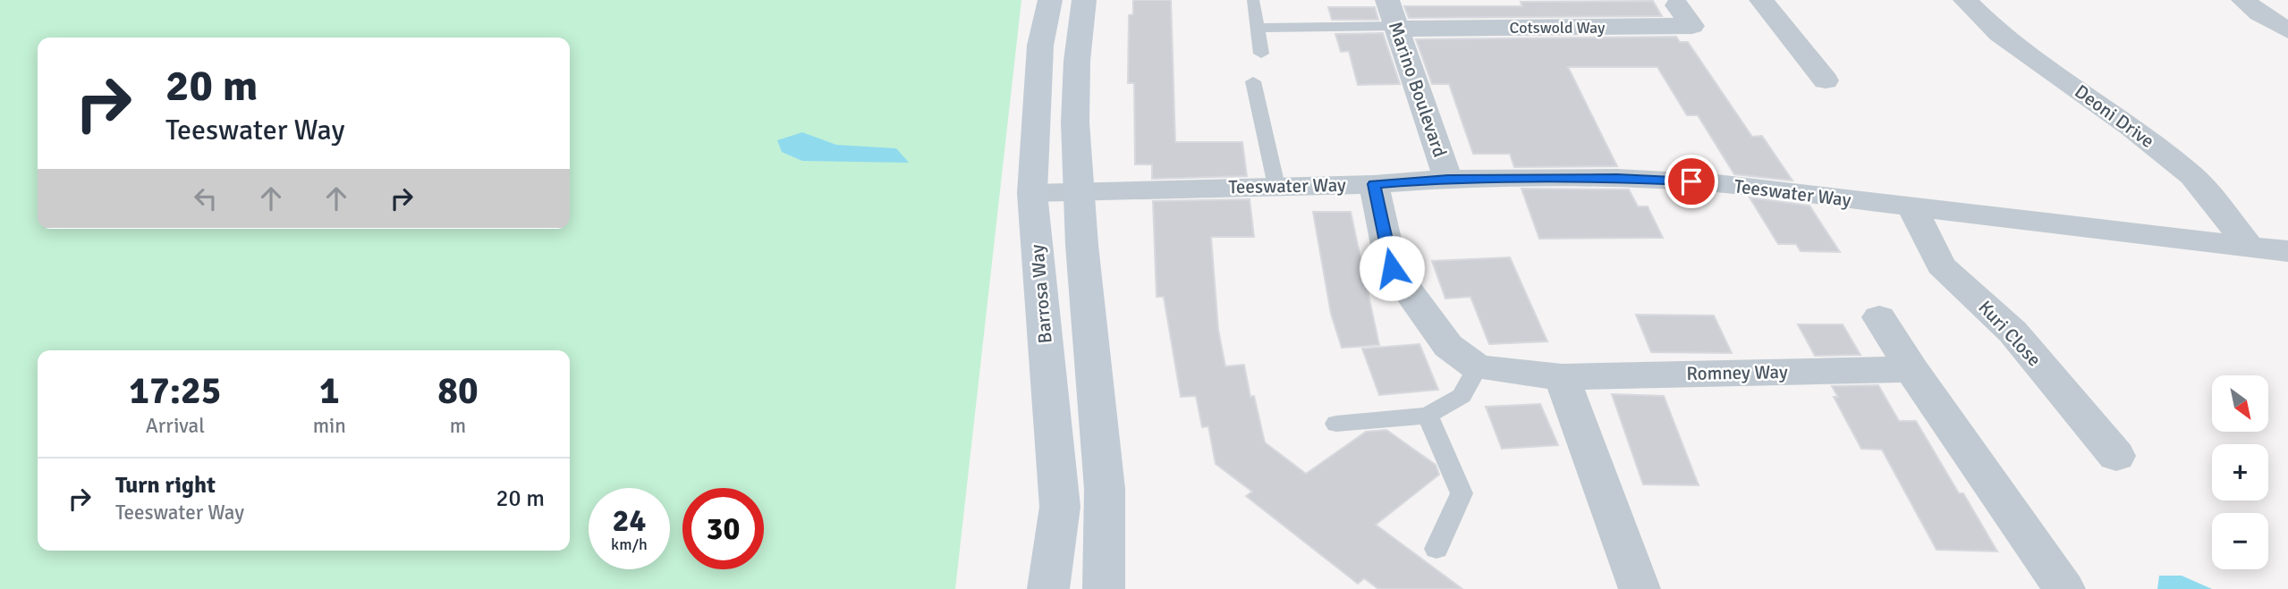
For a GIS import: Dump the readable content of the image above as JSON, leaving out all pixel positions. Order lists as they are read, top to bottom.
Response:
{
  "streets": {
    "street": [
      "Cotswold Way",
      "Marino Boulevard",
      "Deoni Drive",
      "Teeswater Way",
      "Barrosa Way",
      "Kuri Close",
      "Romney Way"
    ]
  },
  "crossings": [
    ["Cotswold Way", "Marino Boulevard"],
    ["Marino Boulevard", "Teeswater Way"],
    ["Deoni Drive", "Teeswater Way"],
    ["Teeswater Way", "Barrosa Way"],
    ["Teeswater Way", "Kuri Close"],
    ["Teeswater Way", "Romney Way"]
  ],
  "north": "bottom right",
  "page": {
    "turn": ["20 m", "Teeswater Way"],
    "eta": [
      "17:25",
      "Arrival",
      "1",
      "min",
      "80",
      "m"
    ],
    "map_buttons": ["+", "−"],
    "list": [
      {
        "name": "Turn right",
        "note": "Teeswater Way",
        "value": "20 m"
      }
    ],
    "speed": "24 km/h",
    "limit": "30"
  }
}
